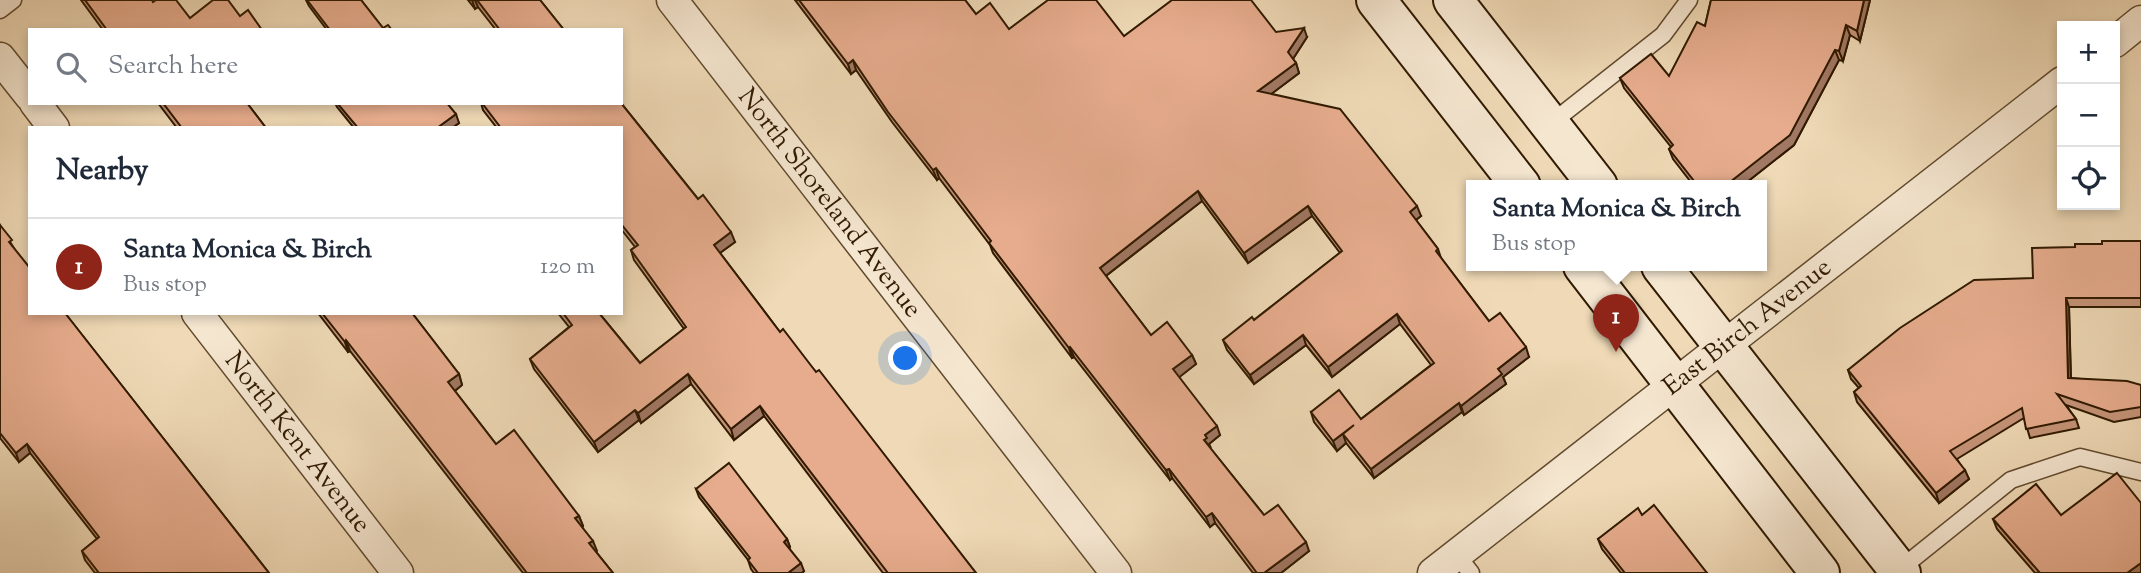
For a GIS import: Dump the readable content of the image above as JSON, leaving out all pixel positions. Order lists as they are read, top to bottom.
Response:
{
  "streets": {
    "street": ["North Shoreland Avenue", "East Birch Avenue", "North Kent Avenue"]
  },
  "page": {
    "map_buttons": ["+", "−"],
    "search": "Search here",
    "heading": "Nearby",
    "popup": ["Santa Monica & Birch", "Bus stop"],
    "list": [
      {
        "mark": "1",
        "name": "Santa Monica & Birch",
        "note": "Bus stop",
        "value": "120 m"
      }
    ],
    "pins": "1"
  }
}
